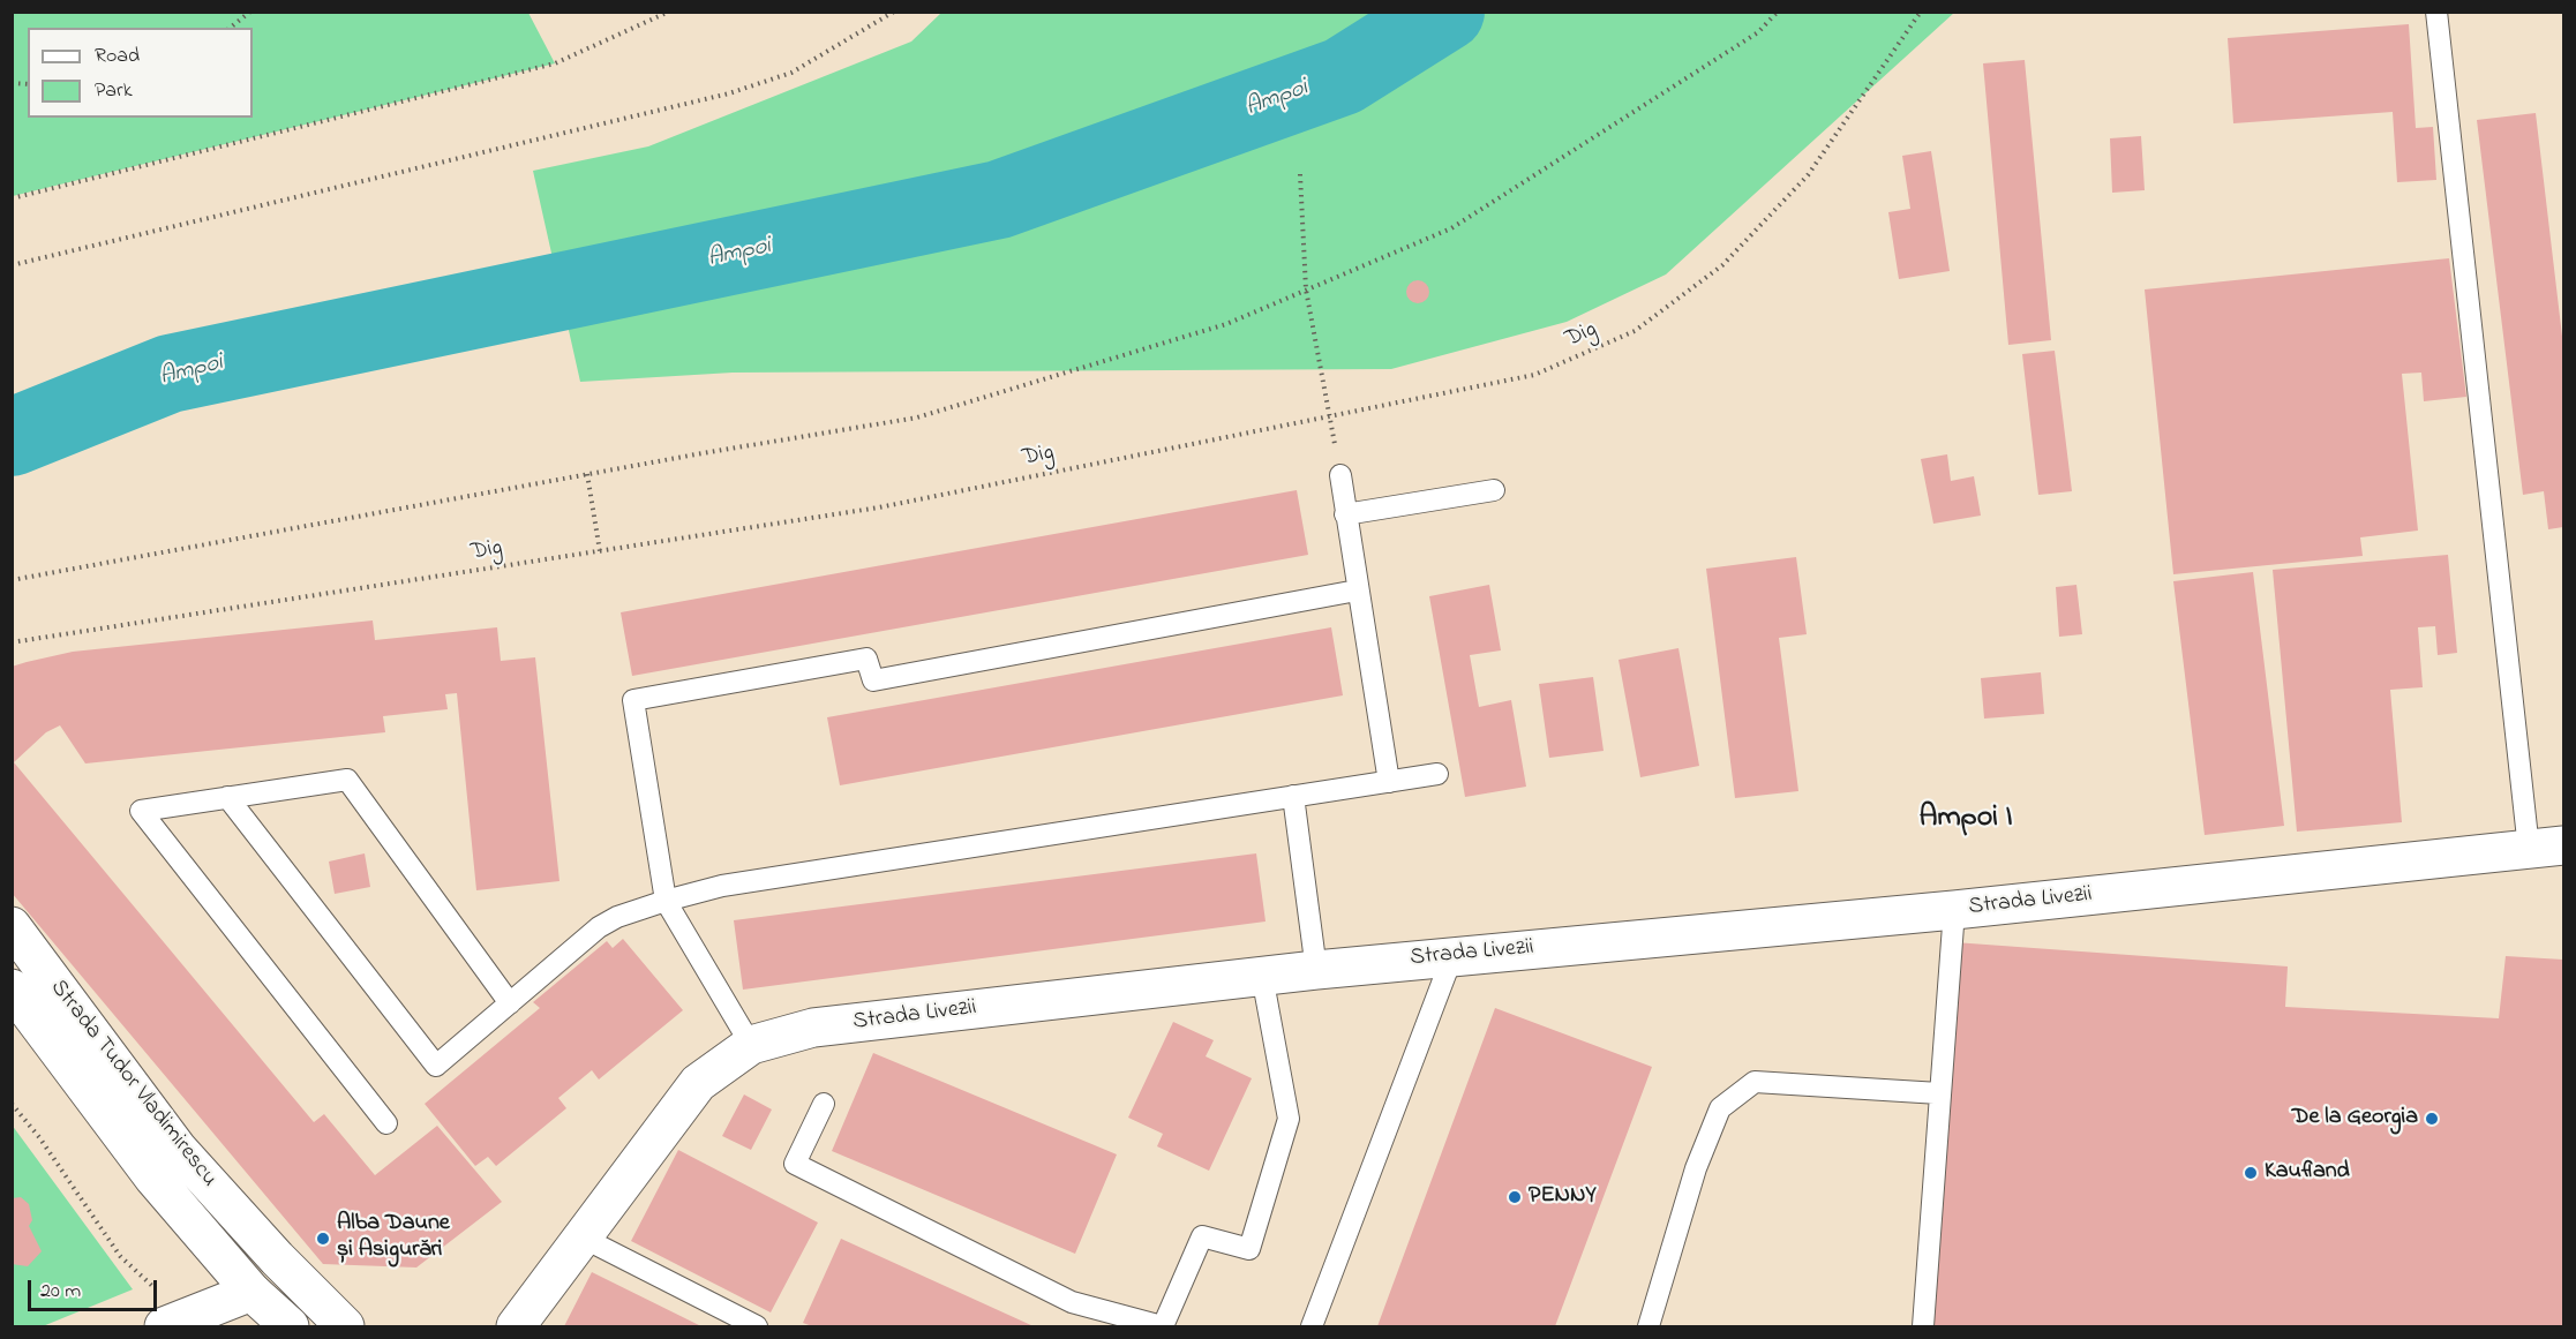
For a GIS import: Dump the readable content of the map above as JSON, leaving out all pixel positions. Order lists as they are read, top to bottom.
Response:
{
  "streets": {
    "street": ["Strada Livezii", "Strada Tudor Vladimirescu"],
    "path": ["Dig"]
  },
  "districts": ["Ampoi I"],
  "water": ["Ampoi"],
  "places": [
    "De la Georgia",
    "Kaufland",
    "PENNY",
    "Alba Daune și Asigurări"
  ],
  "legend": ["Road", "Park"],
  "scale_bar": "20 m"
}
